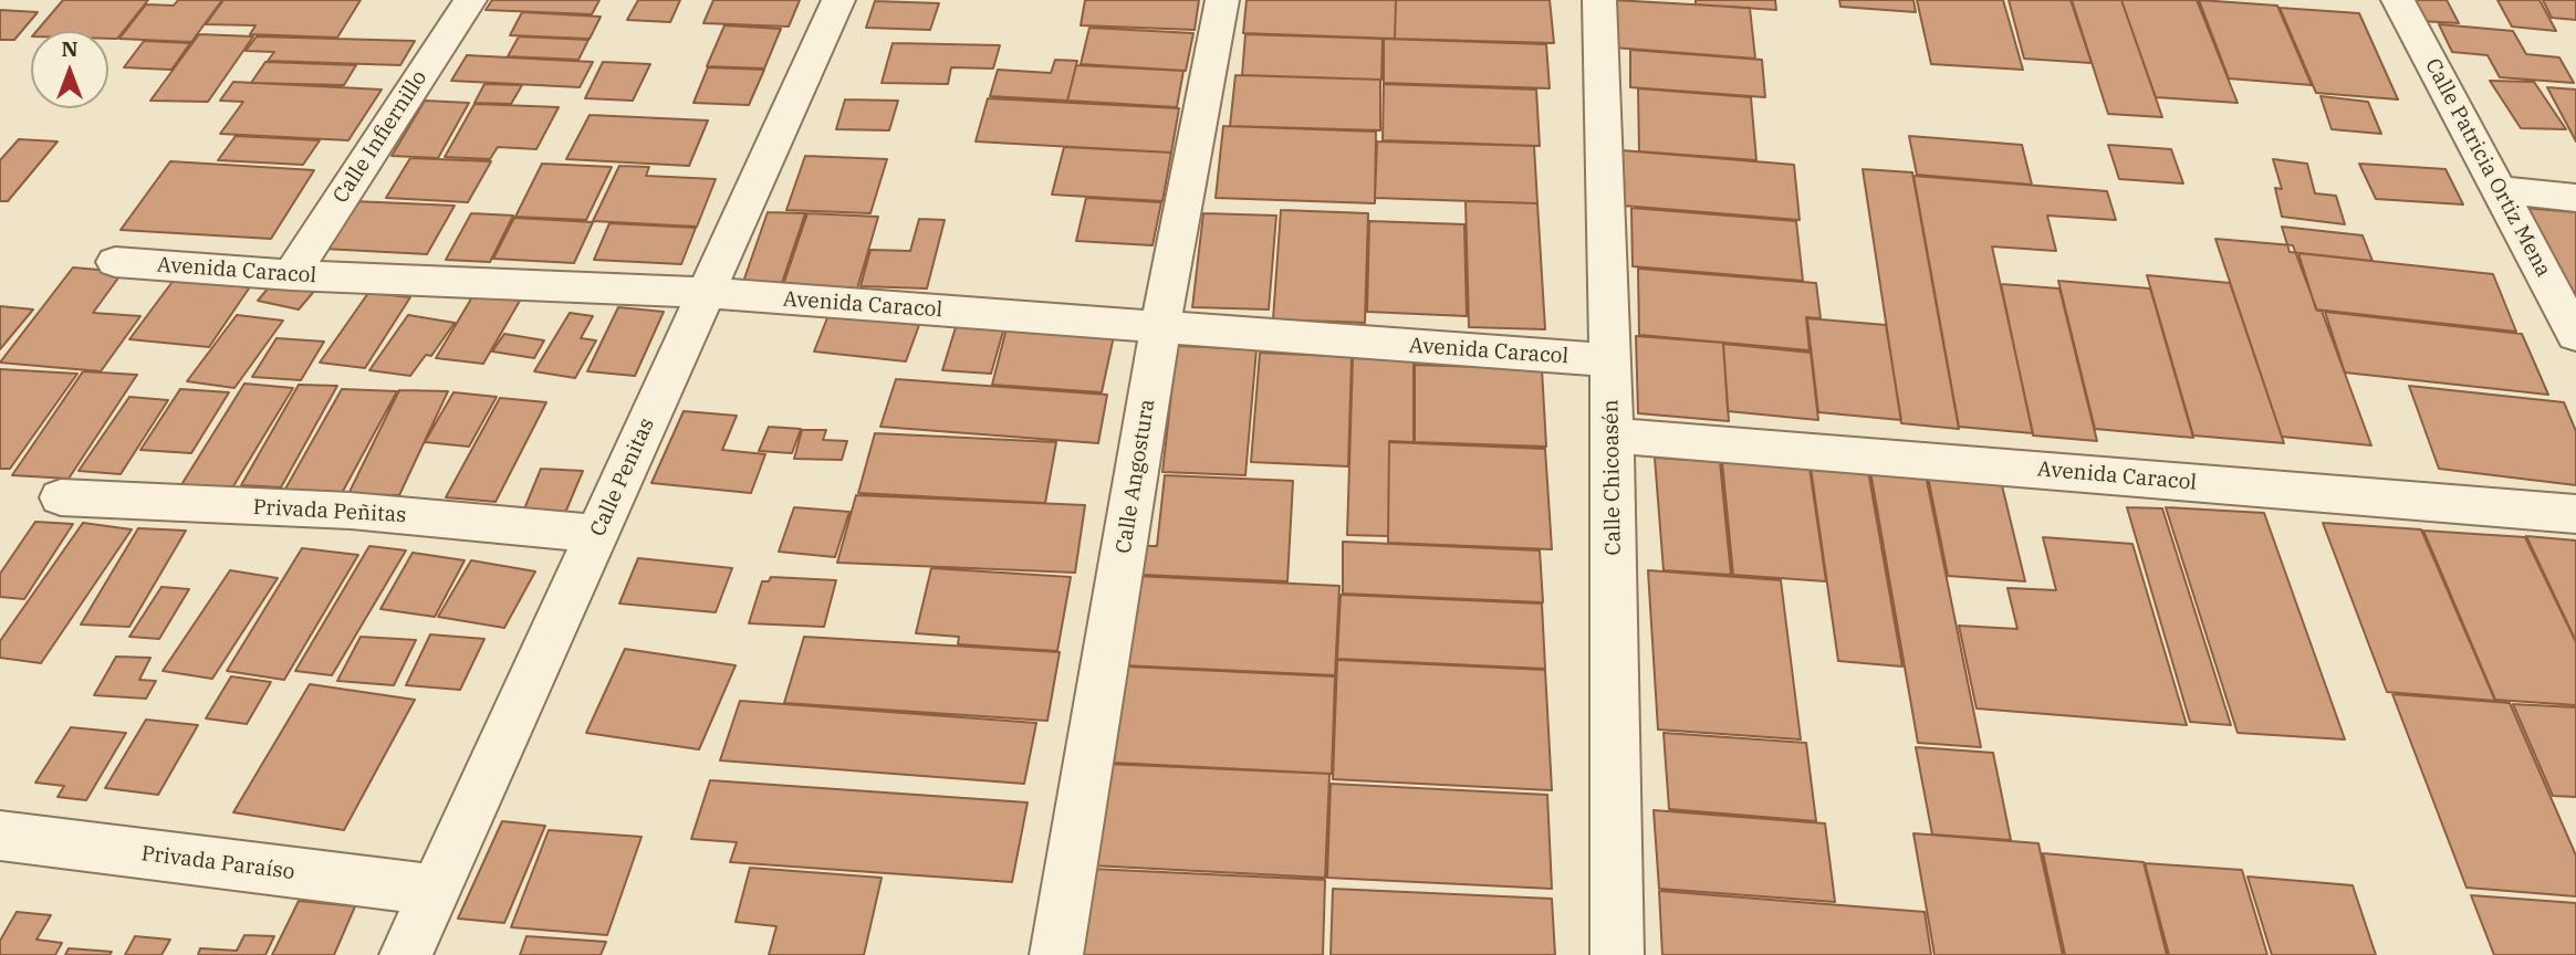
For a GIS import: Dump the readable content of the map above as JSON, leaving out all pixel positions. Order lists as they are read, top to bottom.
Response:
{
  "streets": {
    "street": [
      "Calle Infiernillo",
      "Calle Patricia Ortiz Mena",
      "Avenida Caracol",
      "Calle Angostura",
      "Calle Penitas",
      "Calle Chicoasén",
      "Privada Peñitas",
      "Privada Paraíso"
    ]
  },
  "crossings": [
    ["Calle Infiernillo", "Avenida Caracol"],
    ["Avenida Caracol", "Calle Angostura"],
    ["Avenida Caracol", "Calle Penitas"],
    ["Avenida Caracol", "Calle Chicoasén"],
    ["Calle Penitas", "Privada Peñitas"],
    ["Calle Penitas", "Privada Paraíso"]
  ],
  "north": "top"
}
